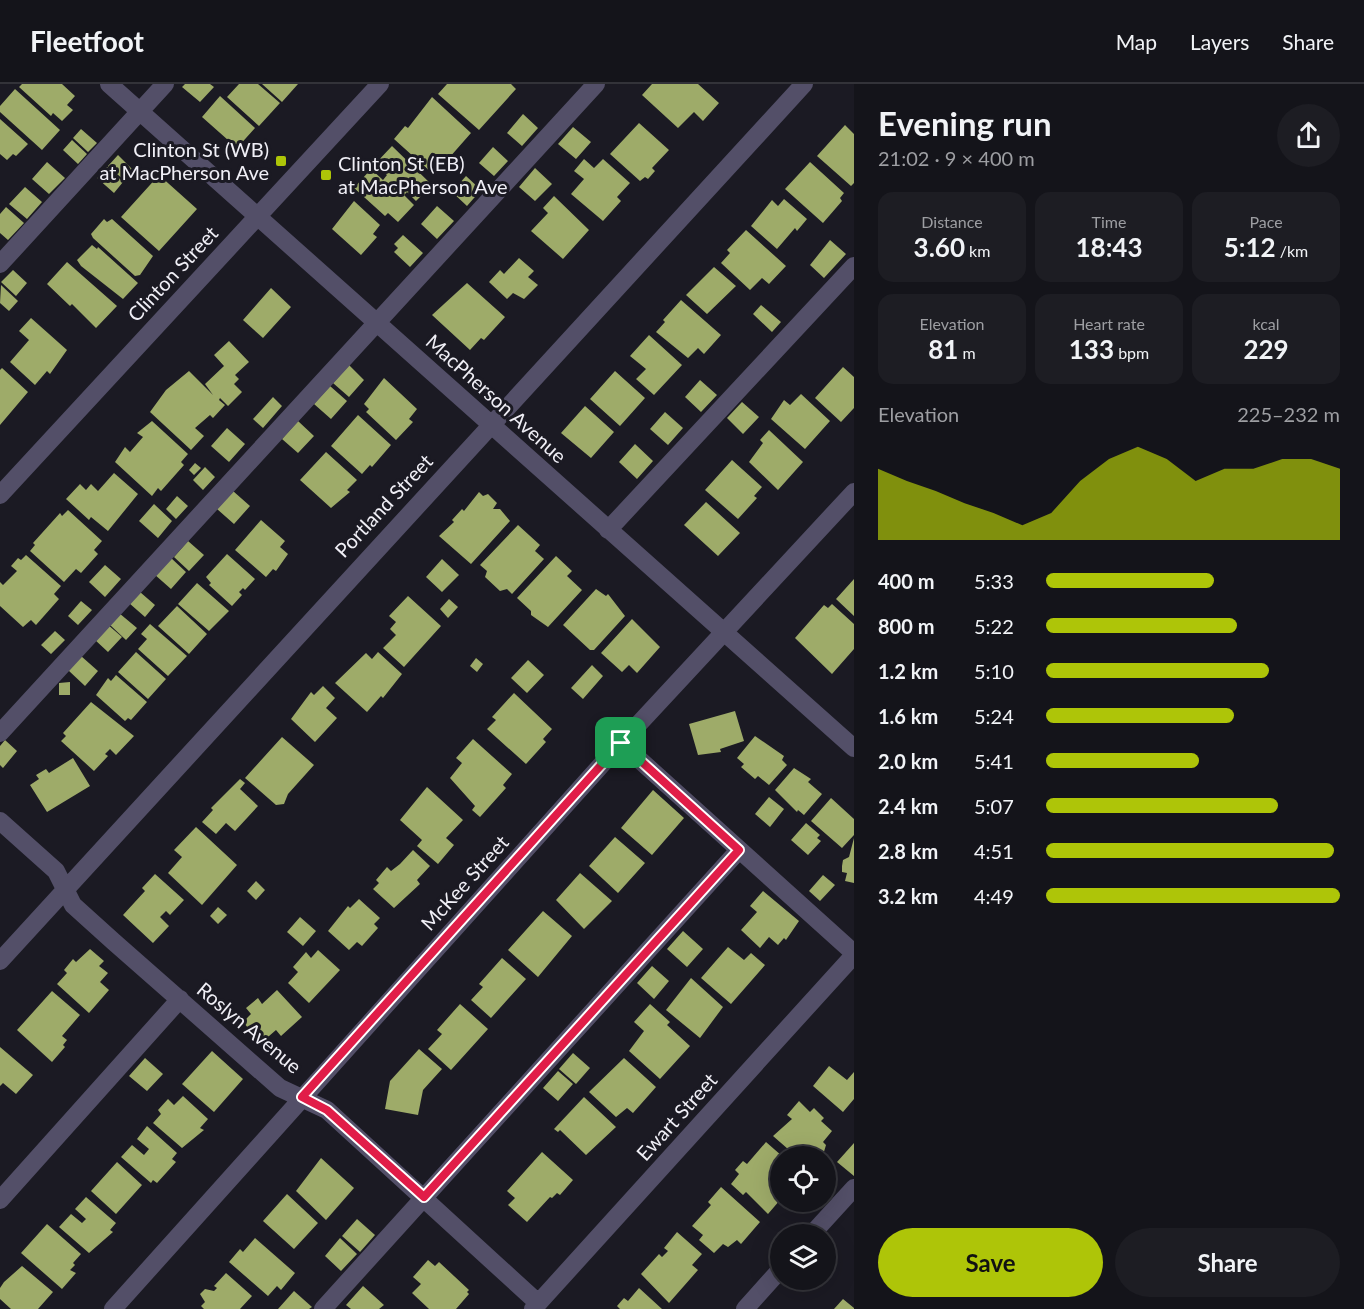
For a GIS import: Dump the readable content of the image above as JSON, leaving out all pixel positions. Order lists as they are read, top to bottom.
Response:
{
  "streets": {
    "street": [
      "Clinton Street",
      "MacPherson Avenue",
      "Portland Street",
      "McKee Street",
      "Roslyn Avenue",
      "Ewart Street"
    ]
  },
  "crossings": [
    ["Clinton Street", "MacPherson Avenue"],
    ["MacPherson Avenue", "Portland Street"],
    ["MacPherson Avenue", "McKee Street"],
    ["Portland Street", "Roslyn Avenue"],
    ["McKee Street", "Roslyn Avenue"],
    ["Roslyn Avenue", "Ewart Street"]
  ],
  "places": {
    "transit": ["Clinton St (WB) at MacPherson Ave", "Clinton St (EB) at MacPherson Ave"]
  },
  "page": {
    "header": "Fleetfoot",
    "nav": ["Map", "Layers", "Share"],
    "heading": ["Evening run", "21:02 · 9 × 400 m"],
    "stats": [
      ["Distance", "3.60 km"],
      ["Time", "18:43"],
      ["Pace", "5:12 /km"],
      ["Elevation", "81 m"],
      ["Heart rate", "133 bpm"],
      ["kcal", "229"]
    ],
    "chart": ["Elevation", "225–232 m"],
    "list": [
      {
        "name": "400 m",
        "note": "5:33"
      },
      {
        "name": "800 m",
        "note": "5:22"
      },
      {
        "name": "1.2 km",
        "note": "5:10"
      },
      {
        "name": "1.6 km",
        "note": "5:24"
      },
      {
        "name": "2.0 km",
        "note": "5:41"
      },
      {
        "name": "2.4 km",
        "note": "5:07"
      },
      {
        "name": "2.8 km",
        "note": "4:51"
      },
      {
        "name": "3.2 km",
        "note": "4:49"
      }
    ],
    "buttons": ["Save", "Share"]
  }
}
